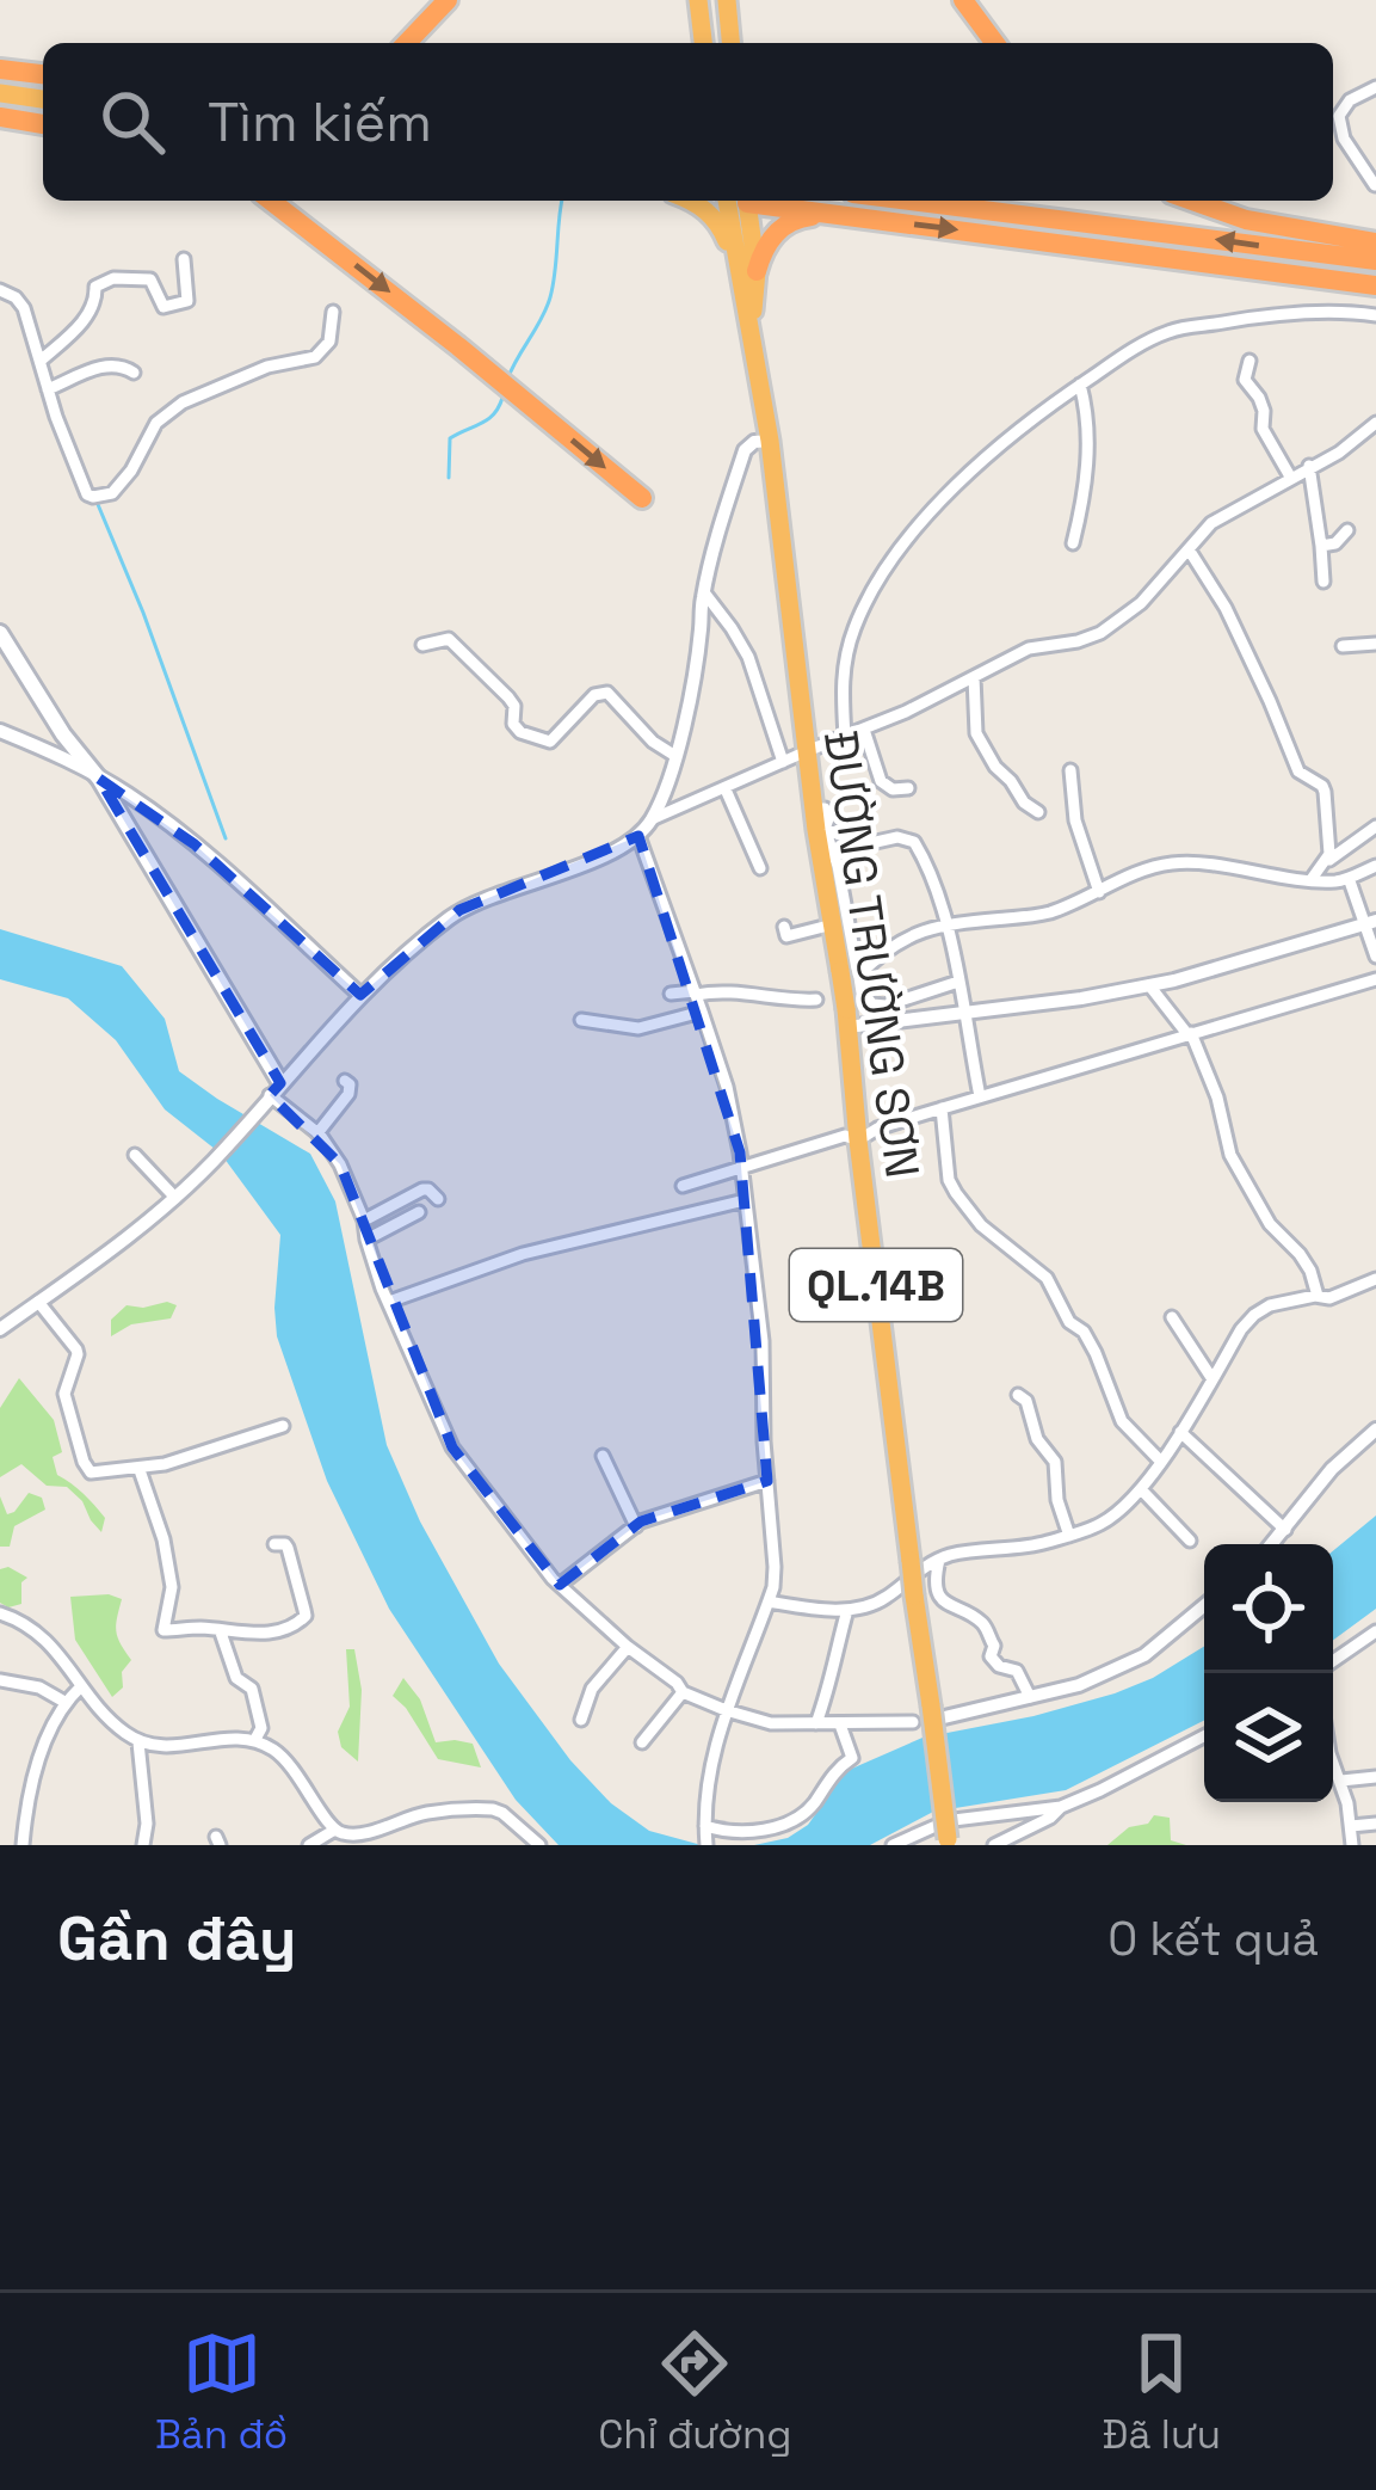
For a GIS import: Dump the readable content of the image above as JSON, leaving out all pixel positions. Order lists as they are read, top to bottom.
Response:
{
  "streets": {
    "highway": ["ĐƯỜNG TRƯỜNG SƠN", "QL.14B"]
  },
  "page": {
    "search": "Tìm kiếm",
    "heading": ["Gần đây", "0 kết quả"],
    "nav": ["Bản đồ", "Chỉ đường", "Đã lưu"]
  }
}
